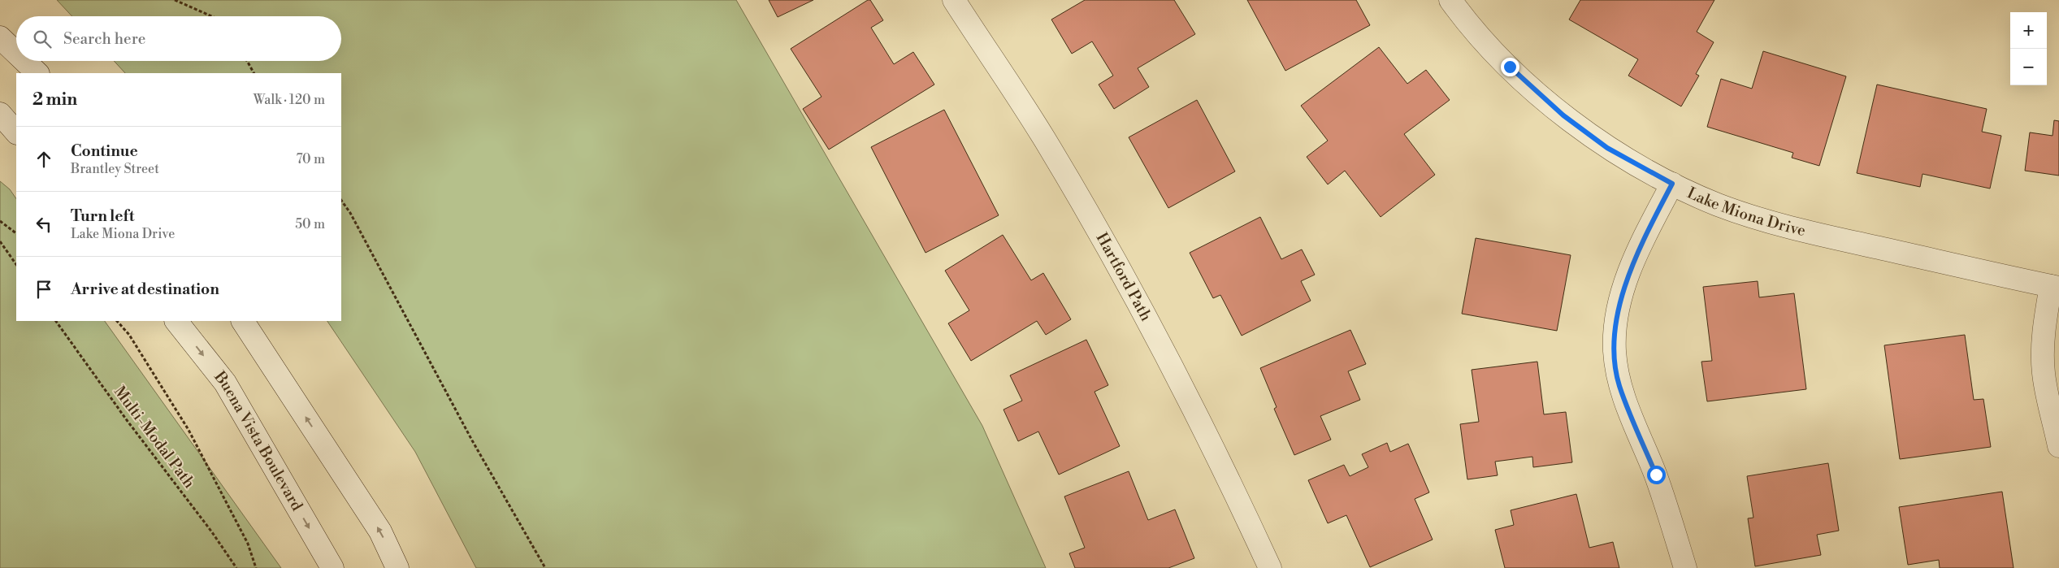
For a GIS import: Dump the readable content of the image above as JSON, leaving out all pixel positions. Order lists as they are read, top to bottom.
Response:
{
  "streets": {
    "street": ["Lake Miona Drive", "Hartford Path", "Buena Vista Boulevard"],
    "path": ["Multi-Modal Path"]
  },
  "page": {
    "map_buttons": ["+", "−"],
    "search": "Search here",
    "heading": ["2 min", "Walk · 120 m"],
    "list": [
      ["Continue", "Brantley Street", "70 m"],
      ["Turn left", "Lake Miona Drive", "50 m"],
      "Arrive at destination"
    ]
  }
}
